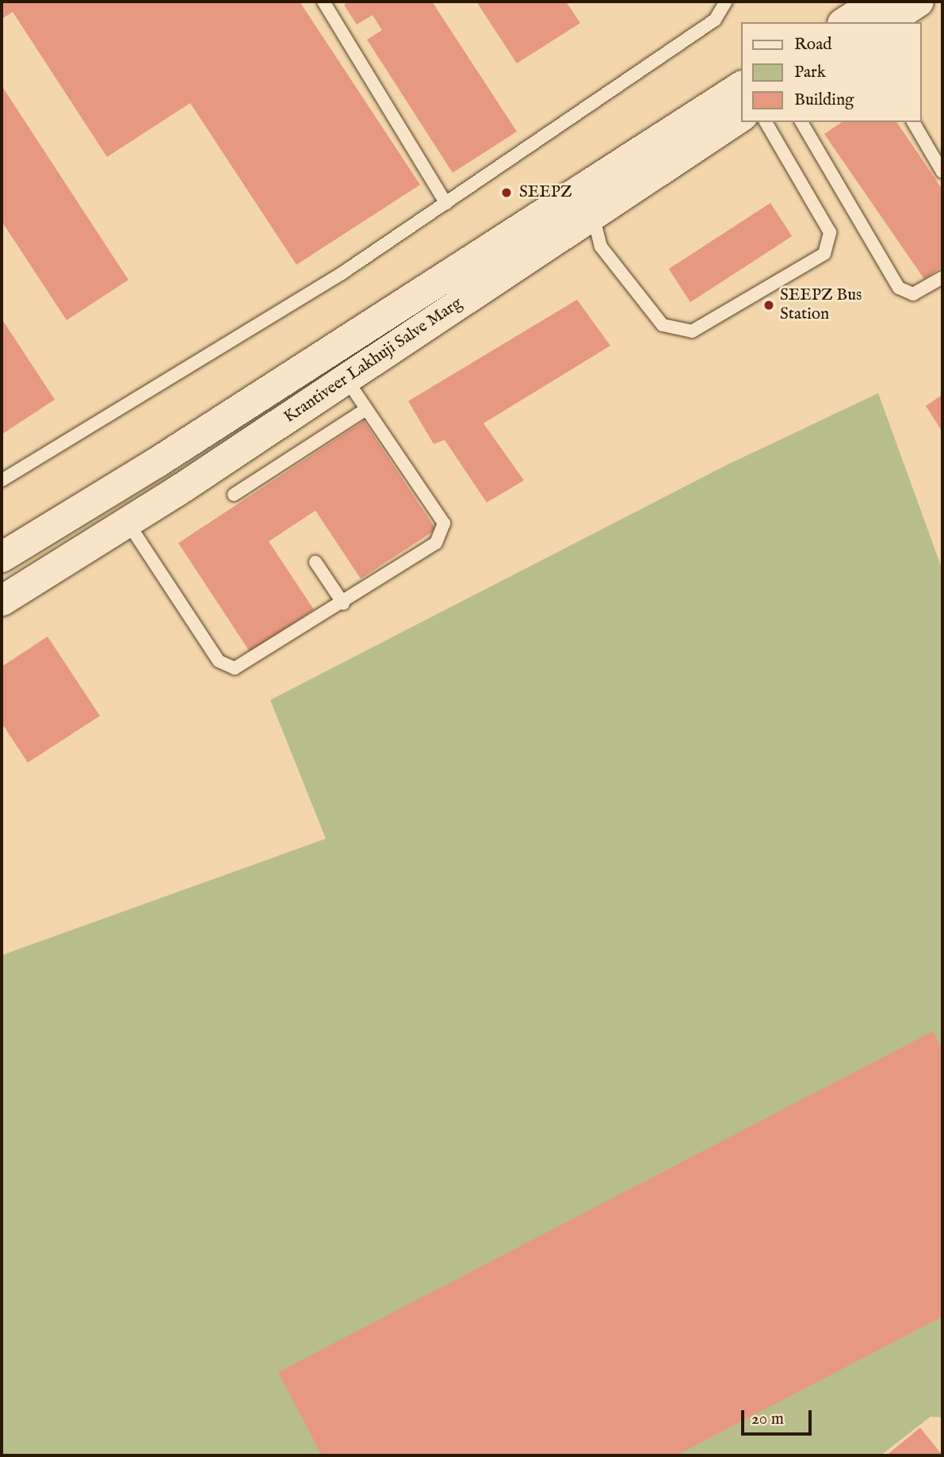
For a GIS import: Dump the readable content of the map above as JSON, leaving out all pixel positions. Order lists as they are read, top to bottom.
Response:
{
  "streets": {
    "main road": ["Krantiveer Lakhuji Salve Marg"]
  },
  "places": ["SEEPZ", "SEEPZ Bus Station"],
  "legend": ["Road", "Park", "Building"],
  "scale_bar": "20 m"
}
